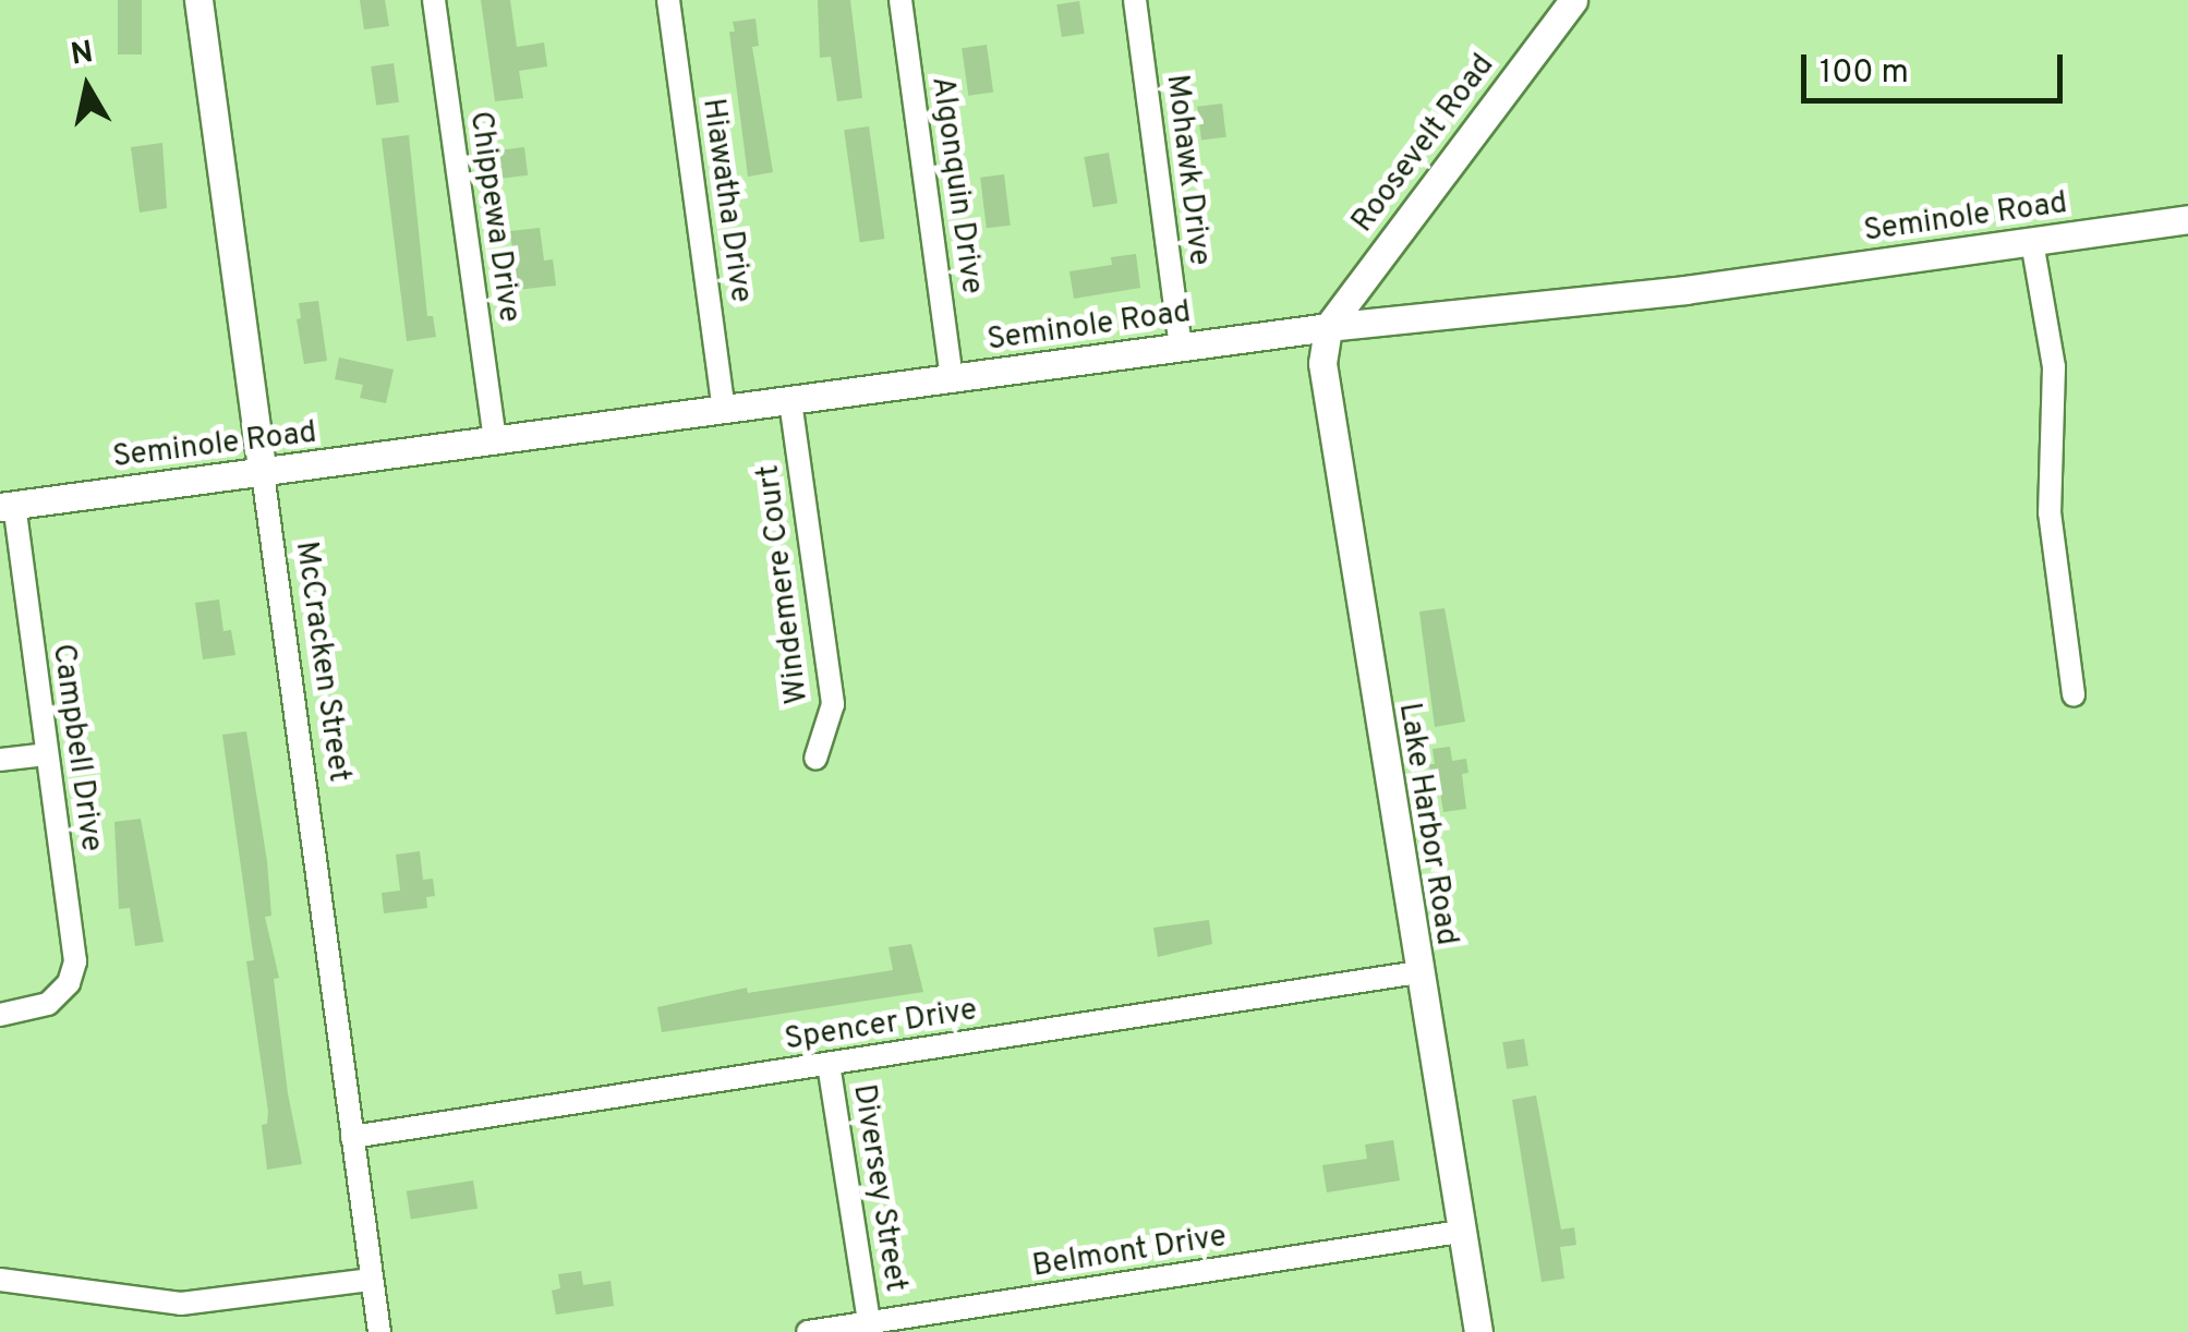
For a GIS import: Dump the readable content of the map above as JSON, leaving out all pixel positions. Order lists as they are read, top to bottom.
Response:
{
  "streets": {
    "street": [
      "Roosevelt Road",
      "Mohawk Drive",
      "Algonquin Drive",
      "Hiawatha Drive",
      "Chippewa Drive",
      "Seminole Road",
      "Windemere Court",
      "McCracken Street",
      "Campbell Drive",
      "Lake Harbor Road",
      "Spencer Drive",
      "Diversey Street",
      "Belmont Drive"
    ]
  },
  "crossings": [
    ["Roosevelt Road", "Seminole Road"],
    ["Roosevelt Road", "Lake Harbor Road"],
    ["Mohawk Drive", "Seminole Road"],
    ["Algonquin Drive", "Seminole Road"],
    ["Hiawatha Drive", "Seminole Road"],
    ["Chippewa Drive", "Seminole Road"],
    ["Seminole Road", "Windemere Court"],
    ["Seminole Road", "McCracken Street"],
    ["Seminole Road", "Campbell Drive"],
    ["Seminole Road", "Lake Harbor Road"],
    ["McCracken Street", "Spencer Drive"],
    ["Lake Harbor Road", "Spencer Drive"],
    ["Lake Harbor Road", "Belmont Drive"],
    ["Spencer Drive", "Diversey Street"],
    ["Diversey Street", "Belmont Drive"]
  ],
  "scale_bar": "100 m",
  "north": "top"
}
